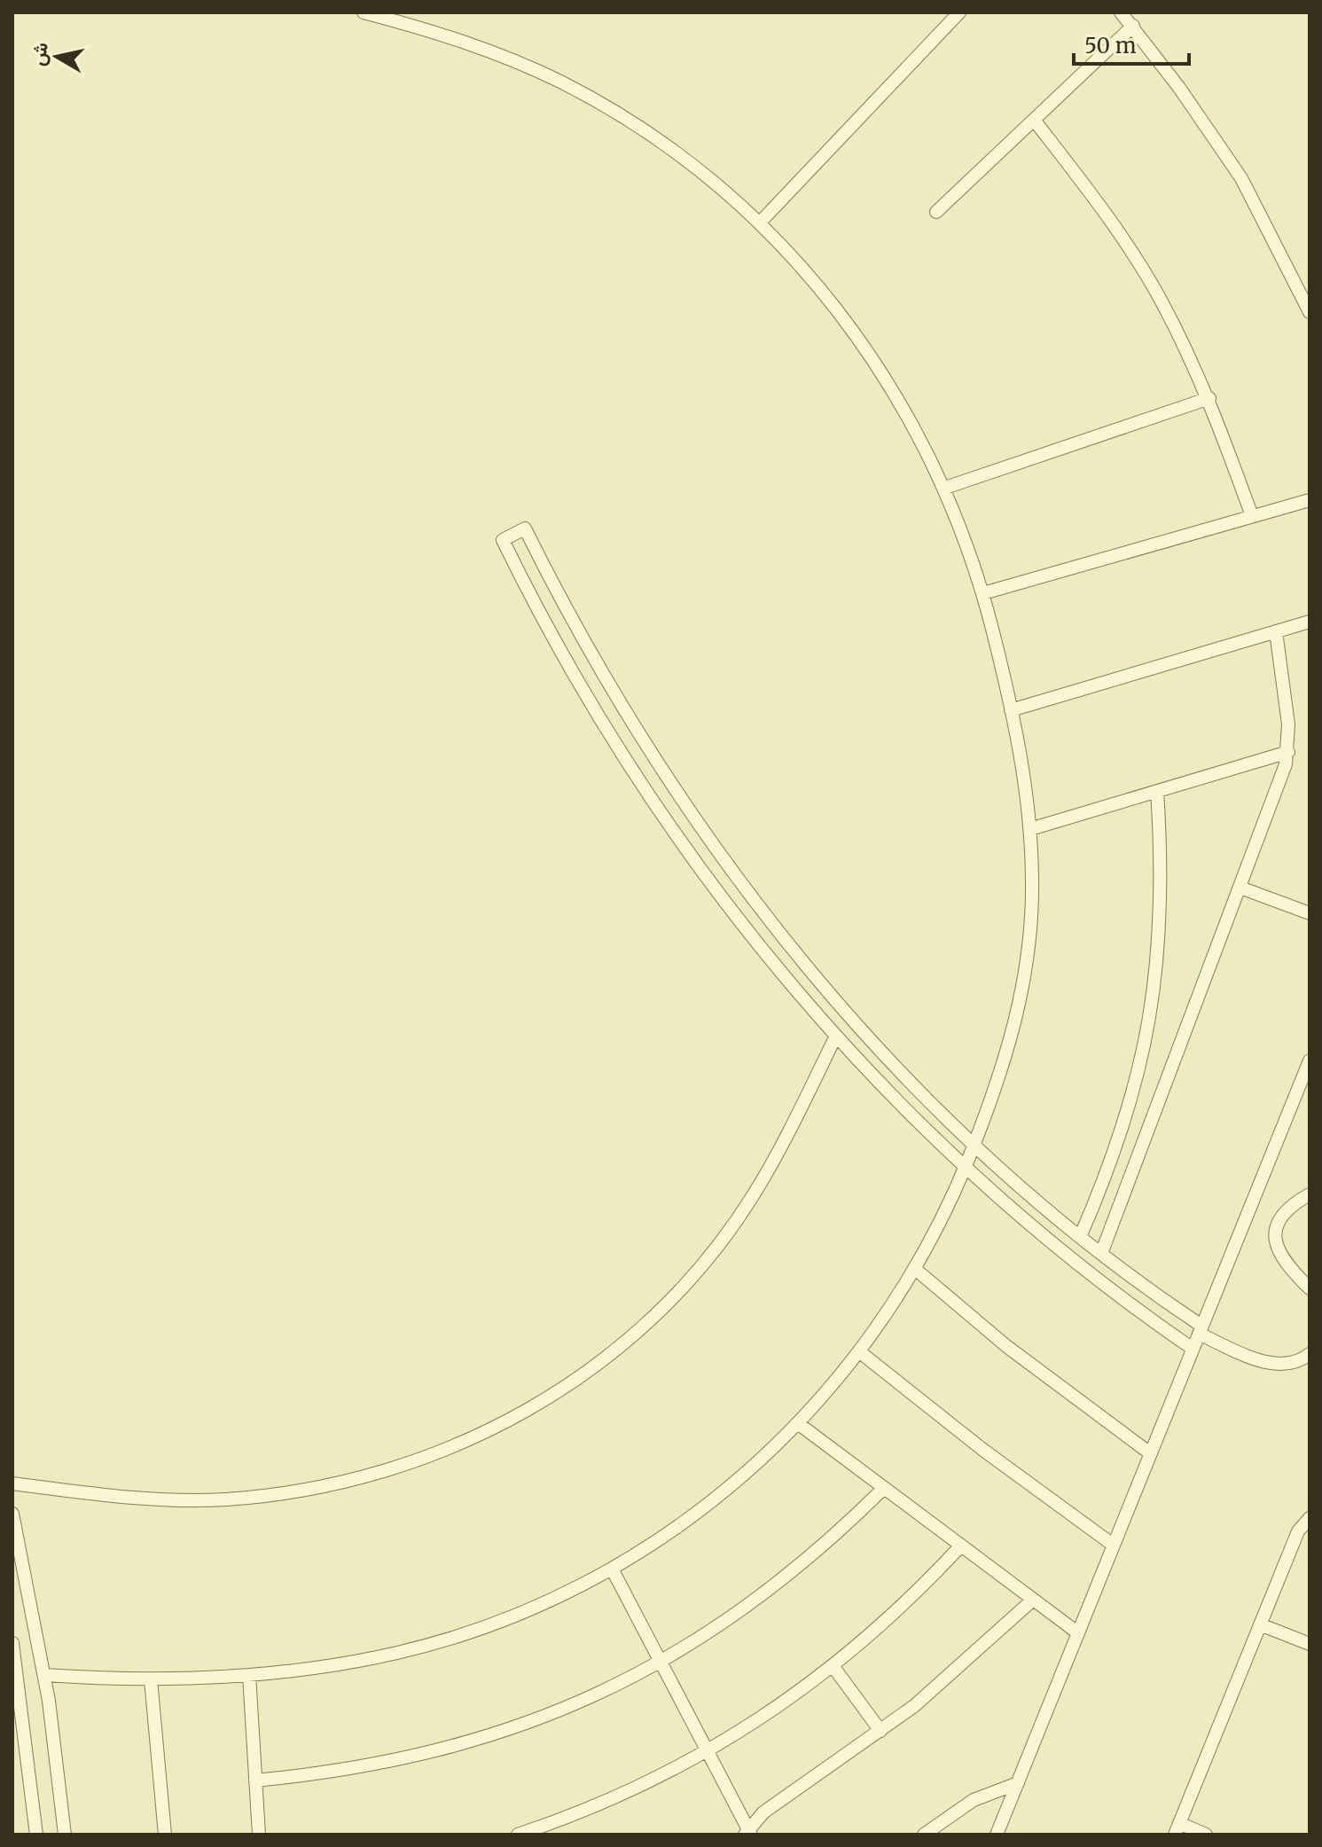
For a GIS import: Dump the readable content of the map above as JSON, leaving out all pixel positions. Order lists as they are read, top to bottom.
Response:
{
  "scale_bar": "50 m",
  "north": "left"
}
